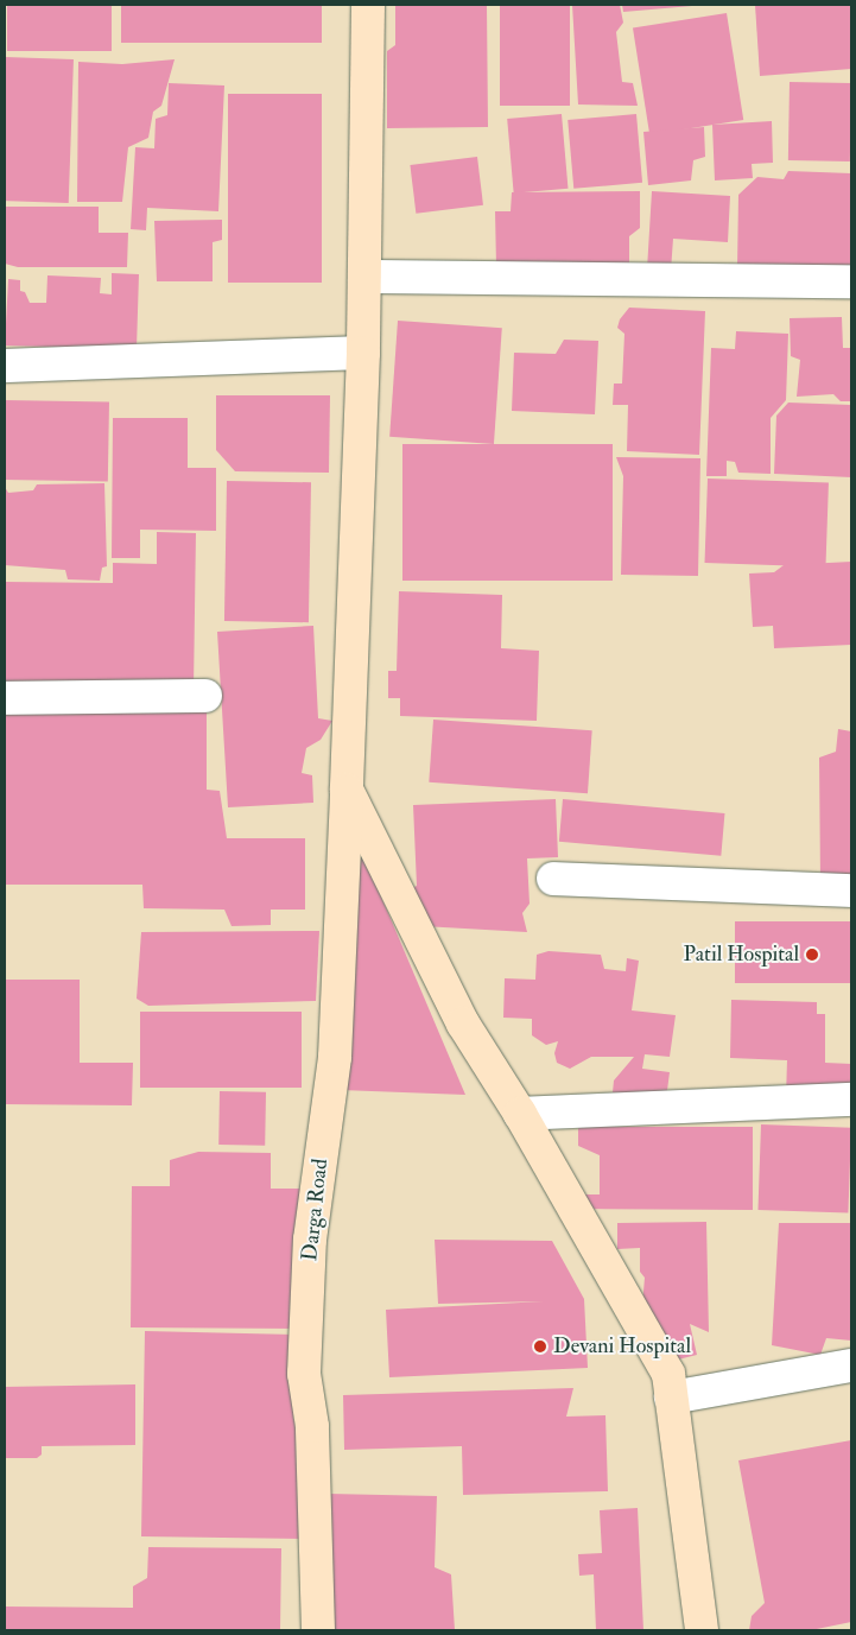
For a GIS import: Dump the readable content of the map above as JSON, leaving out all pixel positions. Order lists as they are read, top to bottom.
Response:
{
  "streets": {
    "street": ["Darga Road"]
  },
  "places": ["Patil Hospital", "Devani Hospital"]
}
